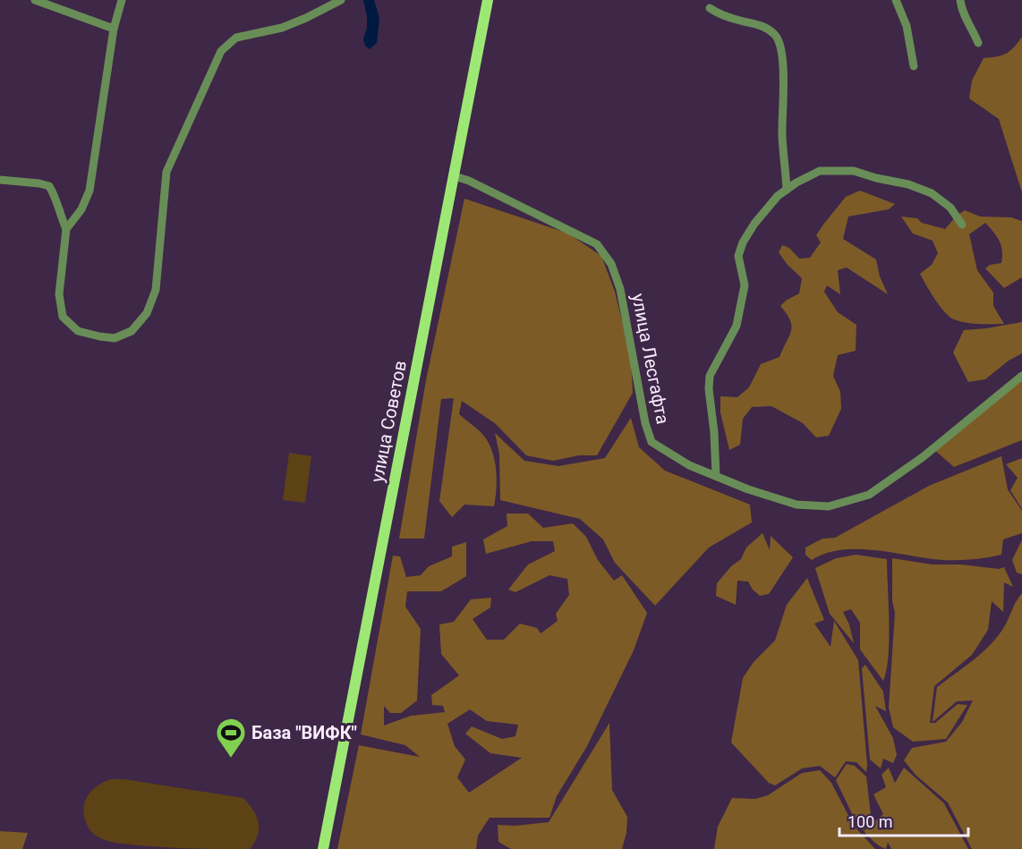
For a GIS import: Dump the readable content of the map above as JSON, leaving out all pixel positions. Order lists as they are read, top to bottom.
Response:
{
  "streets": {
    "main road": ["улица Советов"],
    "street": ["улица Лесгафта"]
  },
  "crossings": [
    ["улица Лесгафта", "улица Советов"]
  ],
  "places": {
    "sports": ["База \"ВИФК\""]
  },
  "scale_bar": "100 m"
}
